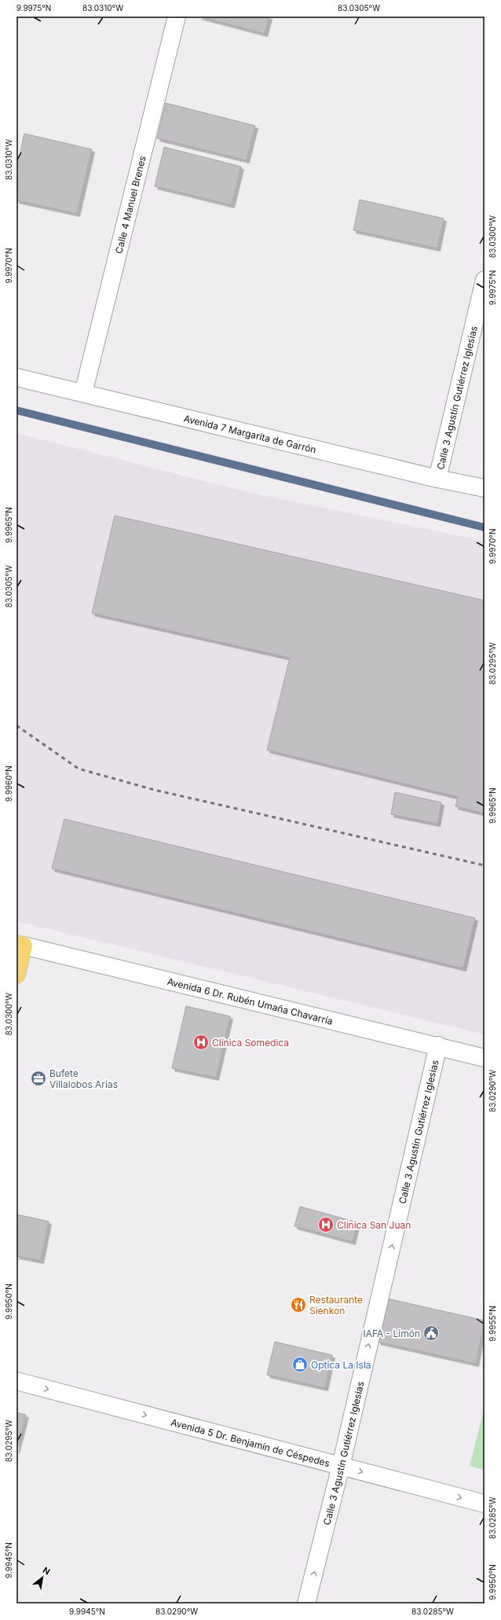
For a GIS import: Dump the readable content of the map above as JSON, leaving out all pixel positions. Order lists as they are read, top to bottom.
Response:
{
  "streets": {
    "street": [
      "Calle 4 Manuel Brenes",
      "Calle 3 Agustín Gutiérrez Iglesias",
      "Avenida 7 Margarita de Garrón",
      "Avenida 6 Dr. Rubén Umaña Chavarría",
      "Avenida 5 Dr. Benjamín de Céspedes"
    ]
  },
  "crossings": [
    ["Calle 4 Manuel Brenes", "Avenida 7 Margarita de Garrón"],
    ["Calle 3 Agustín Gutiérrez Iglesias", "Avenida 7 Margarita de Garrón"],
    ["Calle 3 Agustín Gutiérrez Iglesias", "Avenida 6 Dr. Rubén Umaña Chavarría"],
    ["Calle 3 Agustín Gutiérrez Iglesias", "Avenida 5 Dr. Benjamín de Céspedes"]
  ],
  "one_way": ["Calle 3 Agustín Gutiérrez Iglesias", "Avenida 5 Dr. Benjamín de Céspedes"],
  "places": {
    "hospital": ["Clínica Somedica", "Clínica San Juan"],
    "office": ["Bufete Villalobos Arias"],
    "restaurant": ["Restaurante Sienkon"],
    "public building": ["IAFA - Limón"],
    "shop": ["Optica La Isla"]
  },
  "north": "top right",
  "coordinates": [
    "9.9975°N",
    "83.0310°W",
    "83.0305°W",
    "83.0300°W",
    "9.9970°N",
    "9.9965°N",
    "83.0295°W",
    "9.9960°N",
    "83.0290°W",
    "9.9950°N",
    "9.9955°N",
    "83.0285°W",
    "9.9945°N"
  ]
}
